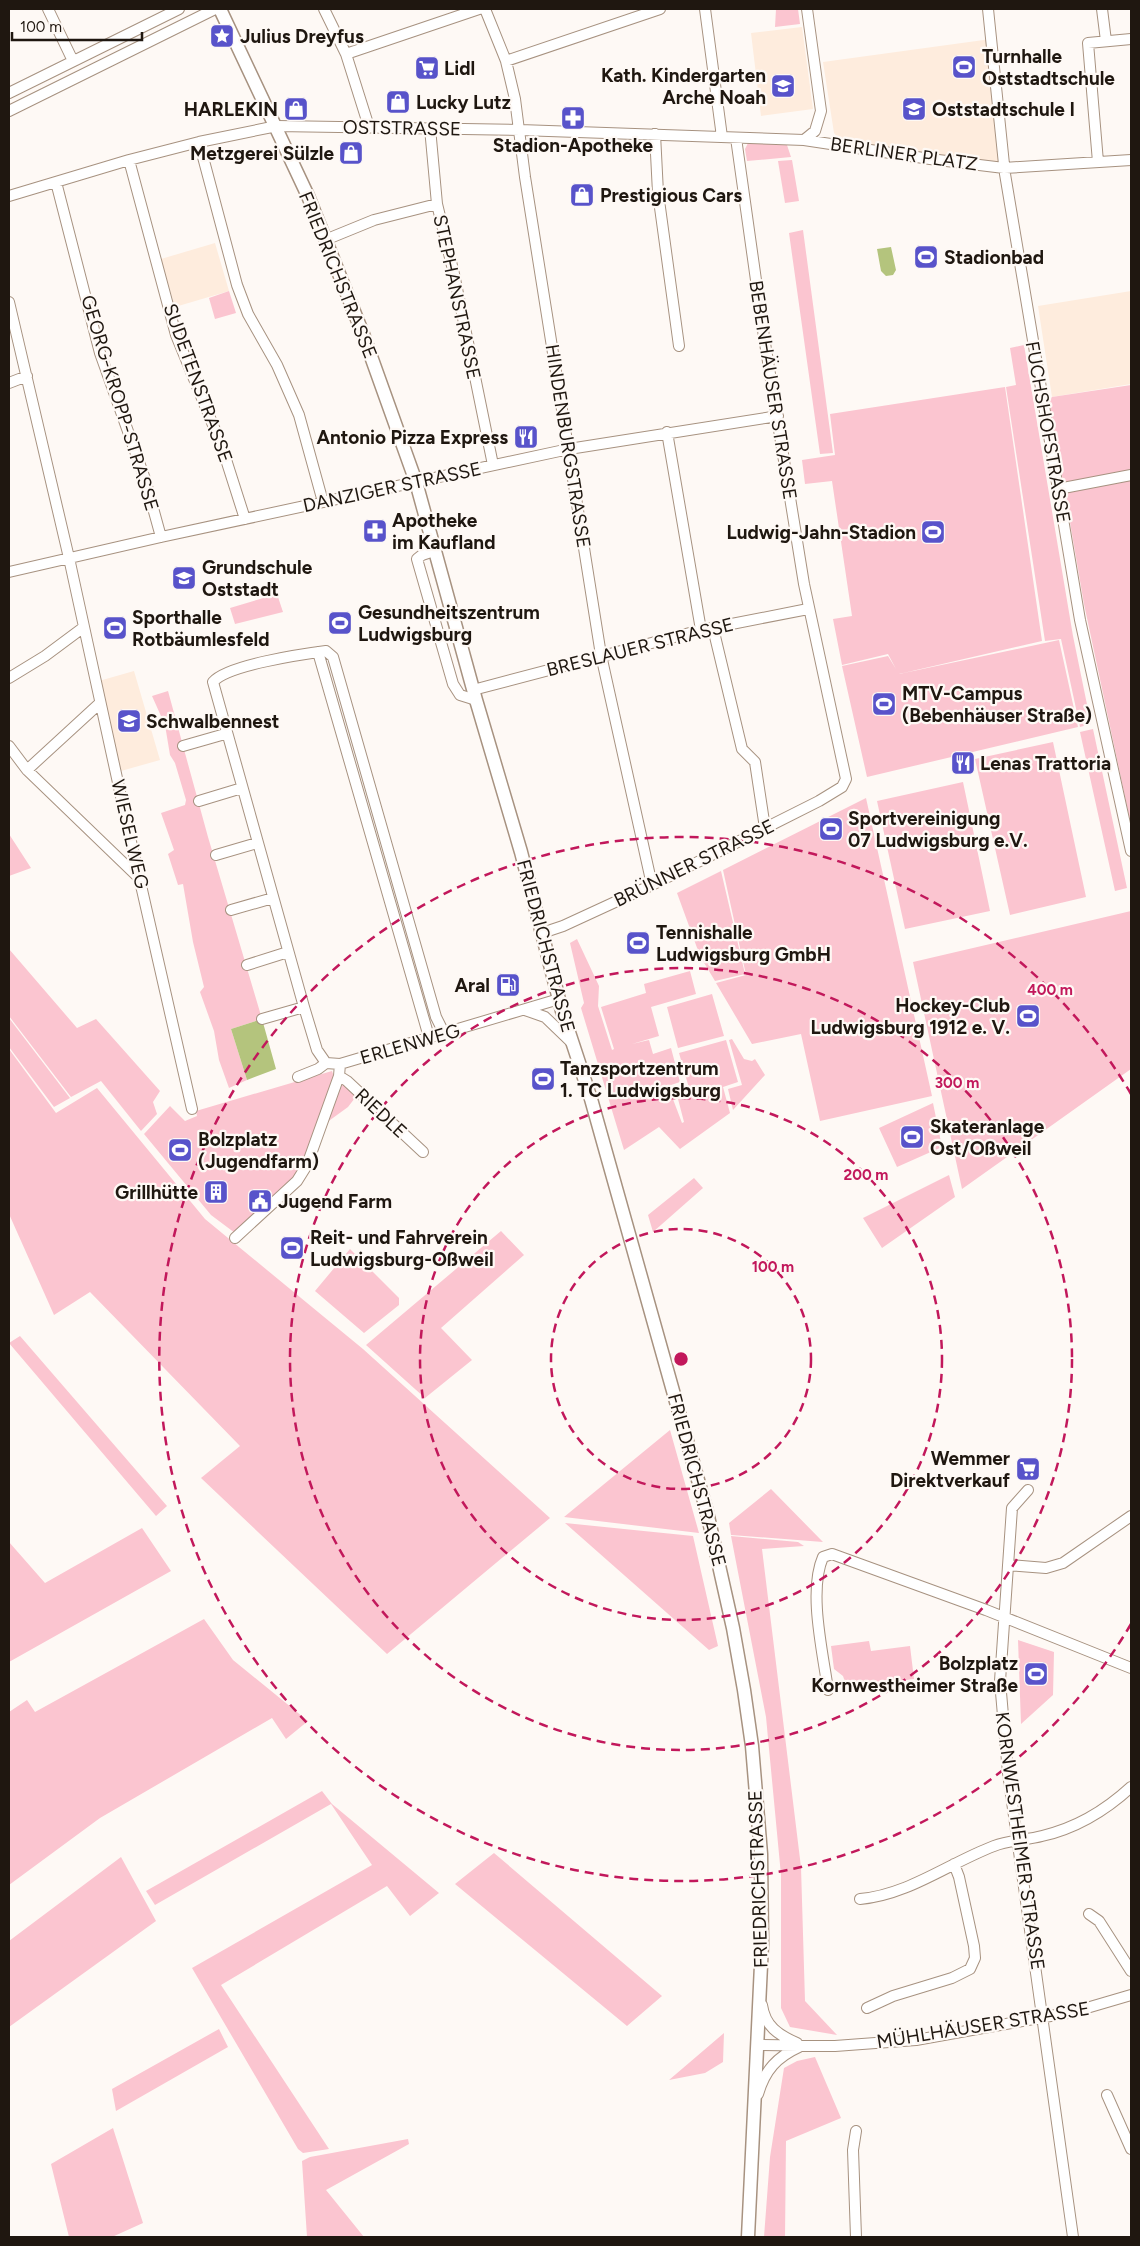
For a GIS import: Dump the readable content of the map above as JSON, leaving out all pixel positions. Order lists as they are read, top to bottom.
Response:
{
  "streets": {
    "main road": ["FRIEDRICHSTRASSE"],
    "street": [
      "OSTSTRASSE",
      "BERLINER PLATZ",
      "STEPHANSTRASSE",
      "SUDETENSTRASSE",
      "BEBENHÄUSER STRASSE",
      "GEORG-KROPP-STRASSE",
      "FUCHSHOFSTRASSE",
      "HINDENBURGSTRASSE",
      "DANZIGER STRASSE",
      "BRESLAUER STRASSE",
      "WIESELWEG",
      "BRÜNNER STRASSE",
      "ERLENWEG",
      "RIEDLE",
      "KORNWESTHEIMER STRASSE",
      "MÜHLHÄUSER STRASSE"
    ]
  },
  "crossings": [
    ["OSTSTRASSE", "BERLINER PLATZ"],
    ["OSTSTRASSE", "FRIEDRICHSTRASSE"],
    ["OSTSTRASSE", "STEPHANSTRASSE"],
    ["OSTSTRASSE", "SUDETENSTRASSE"],
    ["OSTSTRASSE", "BEBENHÄUSER STRASSE"],
    ["OSTSTRASSE", "GEORG-KROPP-STRASSE"],
    ["OSTSTRASSE", "HINDENBURGSTRASSE"],
    ["BERLINER PLATZ", "FUCHSHOFSTRASSE"],
    ["FRIEDRICHSTRASSE", "DANZIGER STRASSE"],
    ["FRIEDRICHSTRASSE", "BRESLAUER STRASSE"],
    ["FRIEDRICHSTRASSE", "BRÜNNER STRASSE"],
    ["FRIEDRICHSTRASSE", "ERLENWEG"],
    ["FRIEDRICHSTRASSE", "MÜHLHÄUSER STRASSE"],
    ["STEPHANSTRASSE", "DANZIGER STRASSE"],
    ["SUDETENSTRASSE", "DANZIGER STRASSE"],
    ["BEBENHÄUSER STRASSE", "DANZIGER STRASSE"],
    ["BEBENHÄUSER STRASSE", "BRESLAUER STRASSE"],
    ["BEBENHÄUSER STRASSE", "BRÜNNER STRASSE"],
    ["GEORG-KROPP-STRASSE", "DANZIGER STRASSE"],
    ["HINDENBURGSTRASSE", "DANZIGER STRASSE"],
    ["HINDENBURGSTRASSE", "BRESLAUER STRASSE"],
    ["HINDENBURGSTRASSE", "BRÜNNER STRASSE"],
    ["DANZIGER STRASSE", "WIESELWEG"],
    ["ERLENWEG", "RIEDLE"],
    ["KORNWESTHEIMER STRASSE", "MÜHLHÄUSER STRASSE"]
  ],
  "places": {
    "place": ["Julius Dreyfus"],
    "sports": [
      "Turnhalle Oststadtschule",
      "Stadionbad",
      "Ludwig-Jahn-Stadion",
      "Gesundheitszentrum Ludwigsburg",
      "Sporthalle Rotbäumlesfeld",
      "MTV-Campus (Bebenhäuser Straße)",
      "Sportvereinigung 07 Ludwigsburg e.V.",
      "Tennishalle Ludwigsburg GmbH",
      "Hockey-Club Ludwigsburg 1912 e. V.",
      "Tanzsportzentrum 1. TC Ludwigsburg",
      "Skateranlage Ost/Oßweil",
      "Bolzplatz (Jugendfarm)",
      "Reit- und Fahrverein Ludwigsburg-Oßweil",
      "Bolzplatz Kornwestheimer Straße"
    ],
    "supermarket": ["Lidl", "Wemmer Direktverkauf"],
    "school or university": [
      "Kath. Kindergarten Arche Noah",
      "Oststadtschule I",
      "Grundschule Oststadt",
      "Schwalbennest"
    ],
    "shop": [
      "Lucky Lutz",
      "HARLEKIN",
      "Metzgerei Sülzle",
      "Prestigious Cars"
    ],
    "pharmacy": ["Stadion-Apotheke", "Apotheke im Kaufland"],
    "restaurant": ["Antonio Pizza Express", "Lenas Trattoria"],
    "fuel station": ["Aral"],
    "building": ["Grillhütte"],
    "public building": ["Jugend Farm"]
  },
  "scale_bar": "100 m",
  "rings": [
    "400 m",
    "300 m",
    "200 m",
    "100 m"
  ]
}
